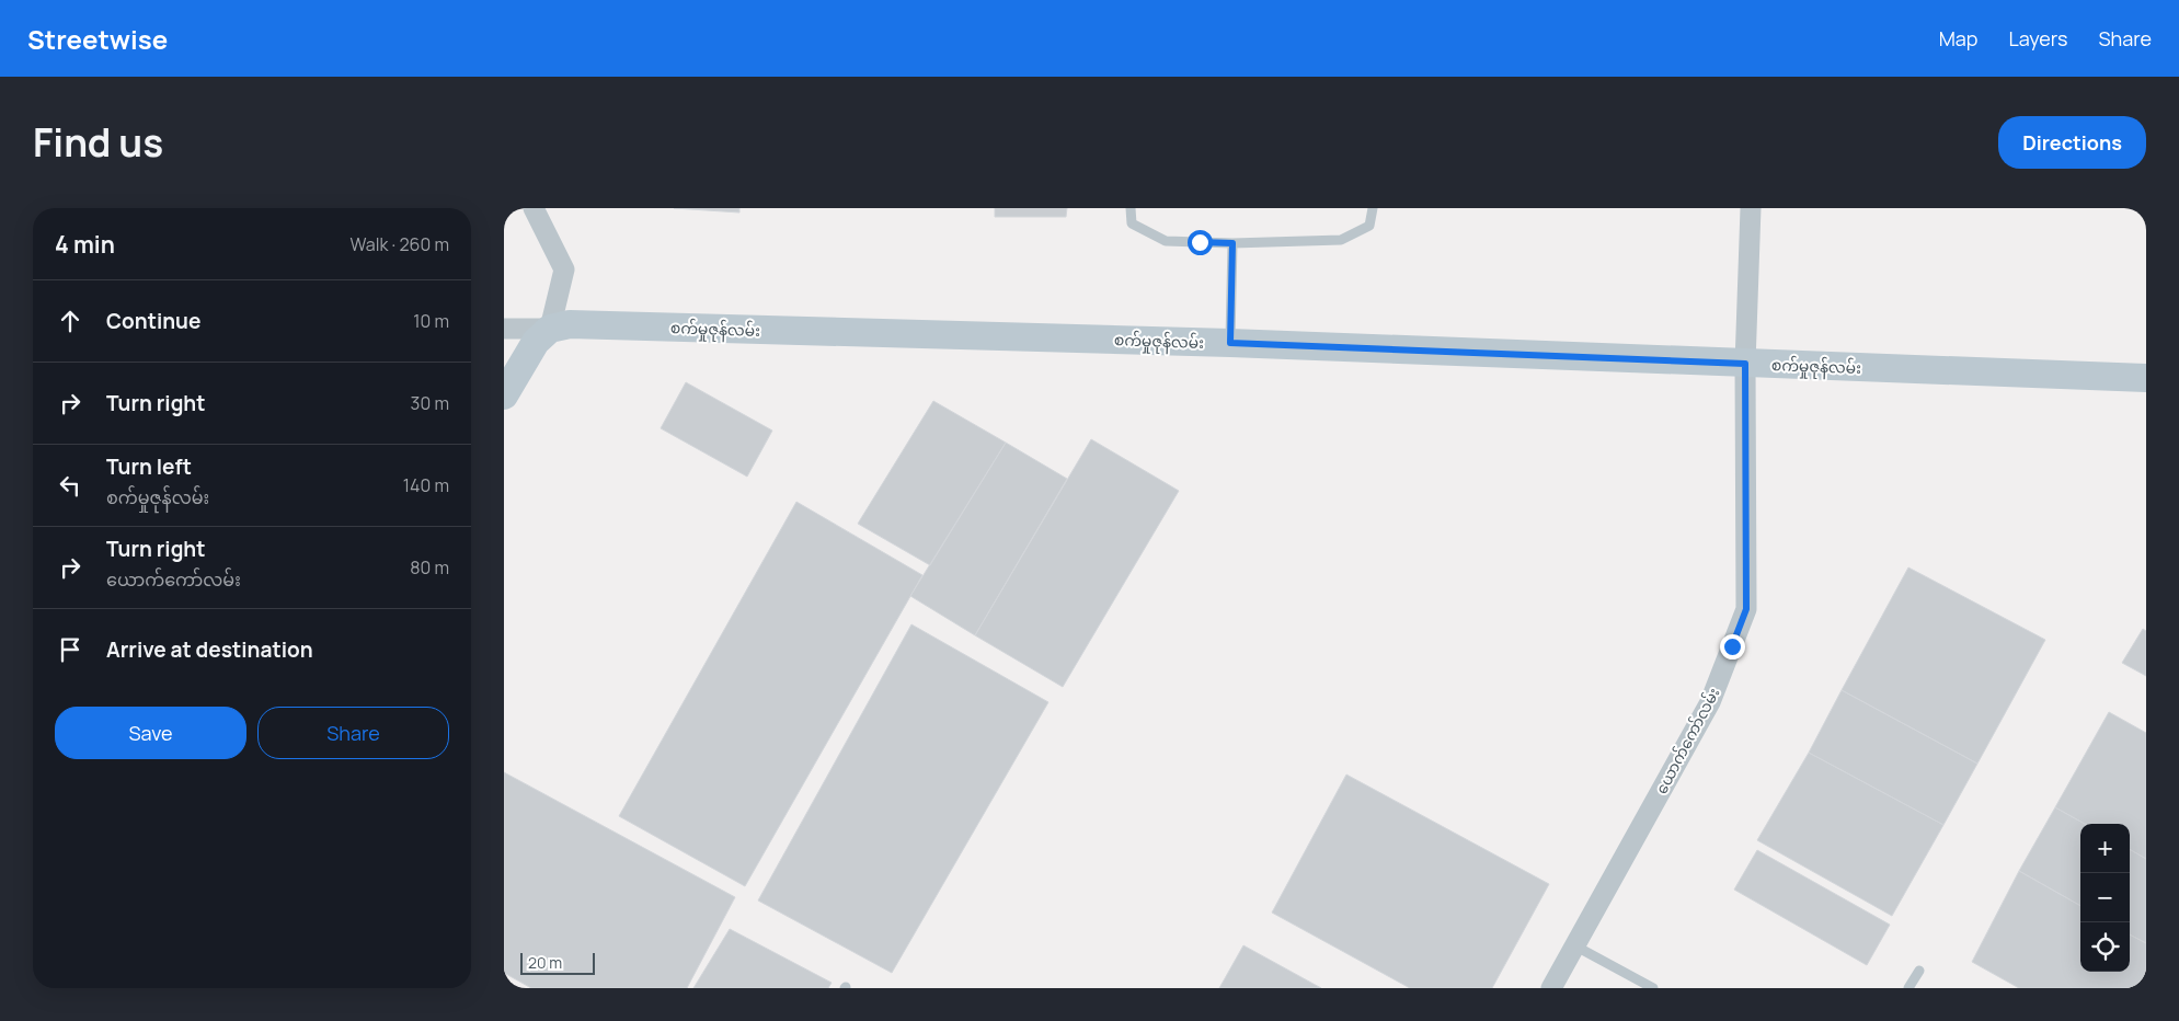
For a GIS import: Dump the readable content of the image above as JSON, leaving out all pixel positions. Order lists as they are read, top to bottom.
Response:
{
  "streets": {
    "street": ["စက်မှုဇုန်လမ်း", "ယောက်ကော်လမ်း"]
  },
  "crossings": [
    ["စက်မှုဇုန်လမ်း", "ယောက်ကော်လမ်း"]
  ],
  "scale_bar": "20 m",
  "page": {
    "header": "Streetwise",
    "nav": ["Map", "Layers", "Share"],
    "title": "Find us",
    "buttons": [
      "Directions",
      ["Save", "Share"]
    ],
    "heading": ["4 min", "Walk · 260 m"],
    "list": [
      ["Continue", "10 m"],
      ["Turn right", "30 m"],
      ["Turn left", "စက်မှုဇုန်လမ်း", "140 m"],
      ["Turn right", "ယောက်ကော်လမ်း", "80 m"],
      "Arrive at destination"
    ],
    "map_buttons": ["+", "−"],
    "scale": "20 m"
  }
}
